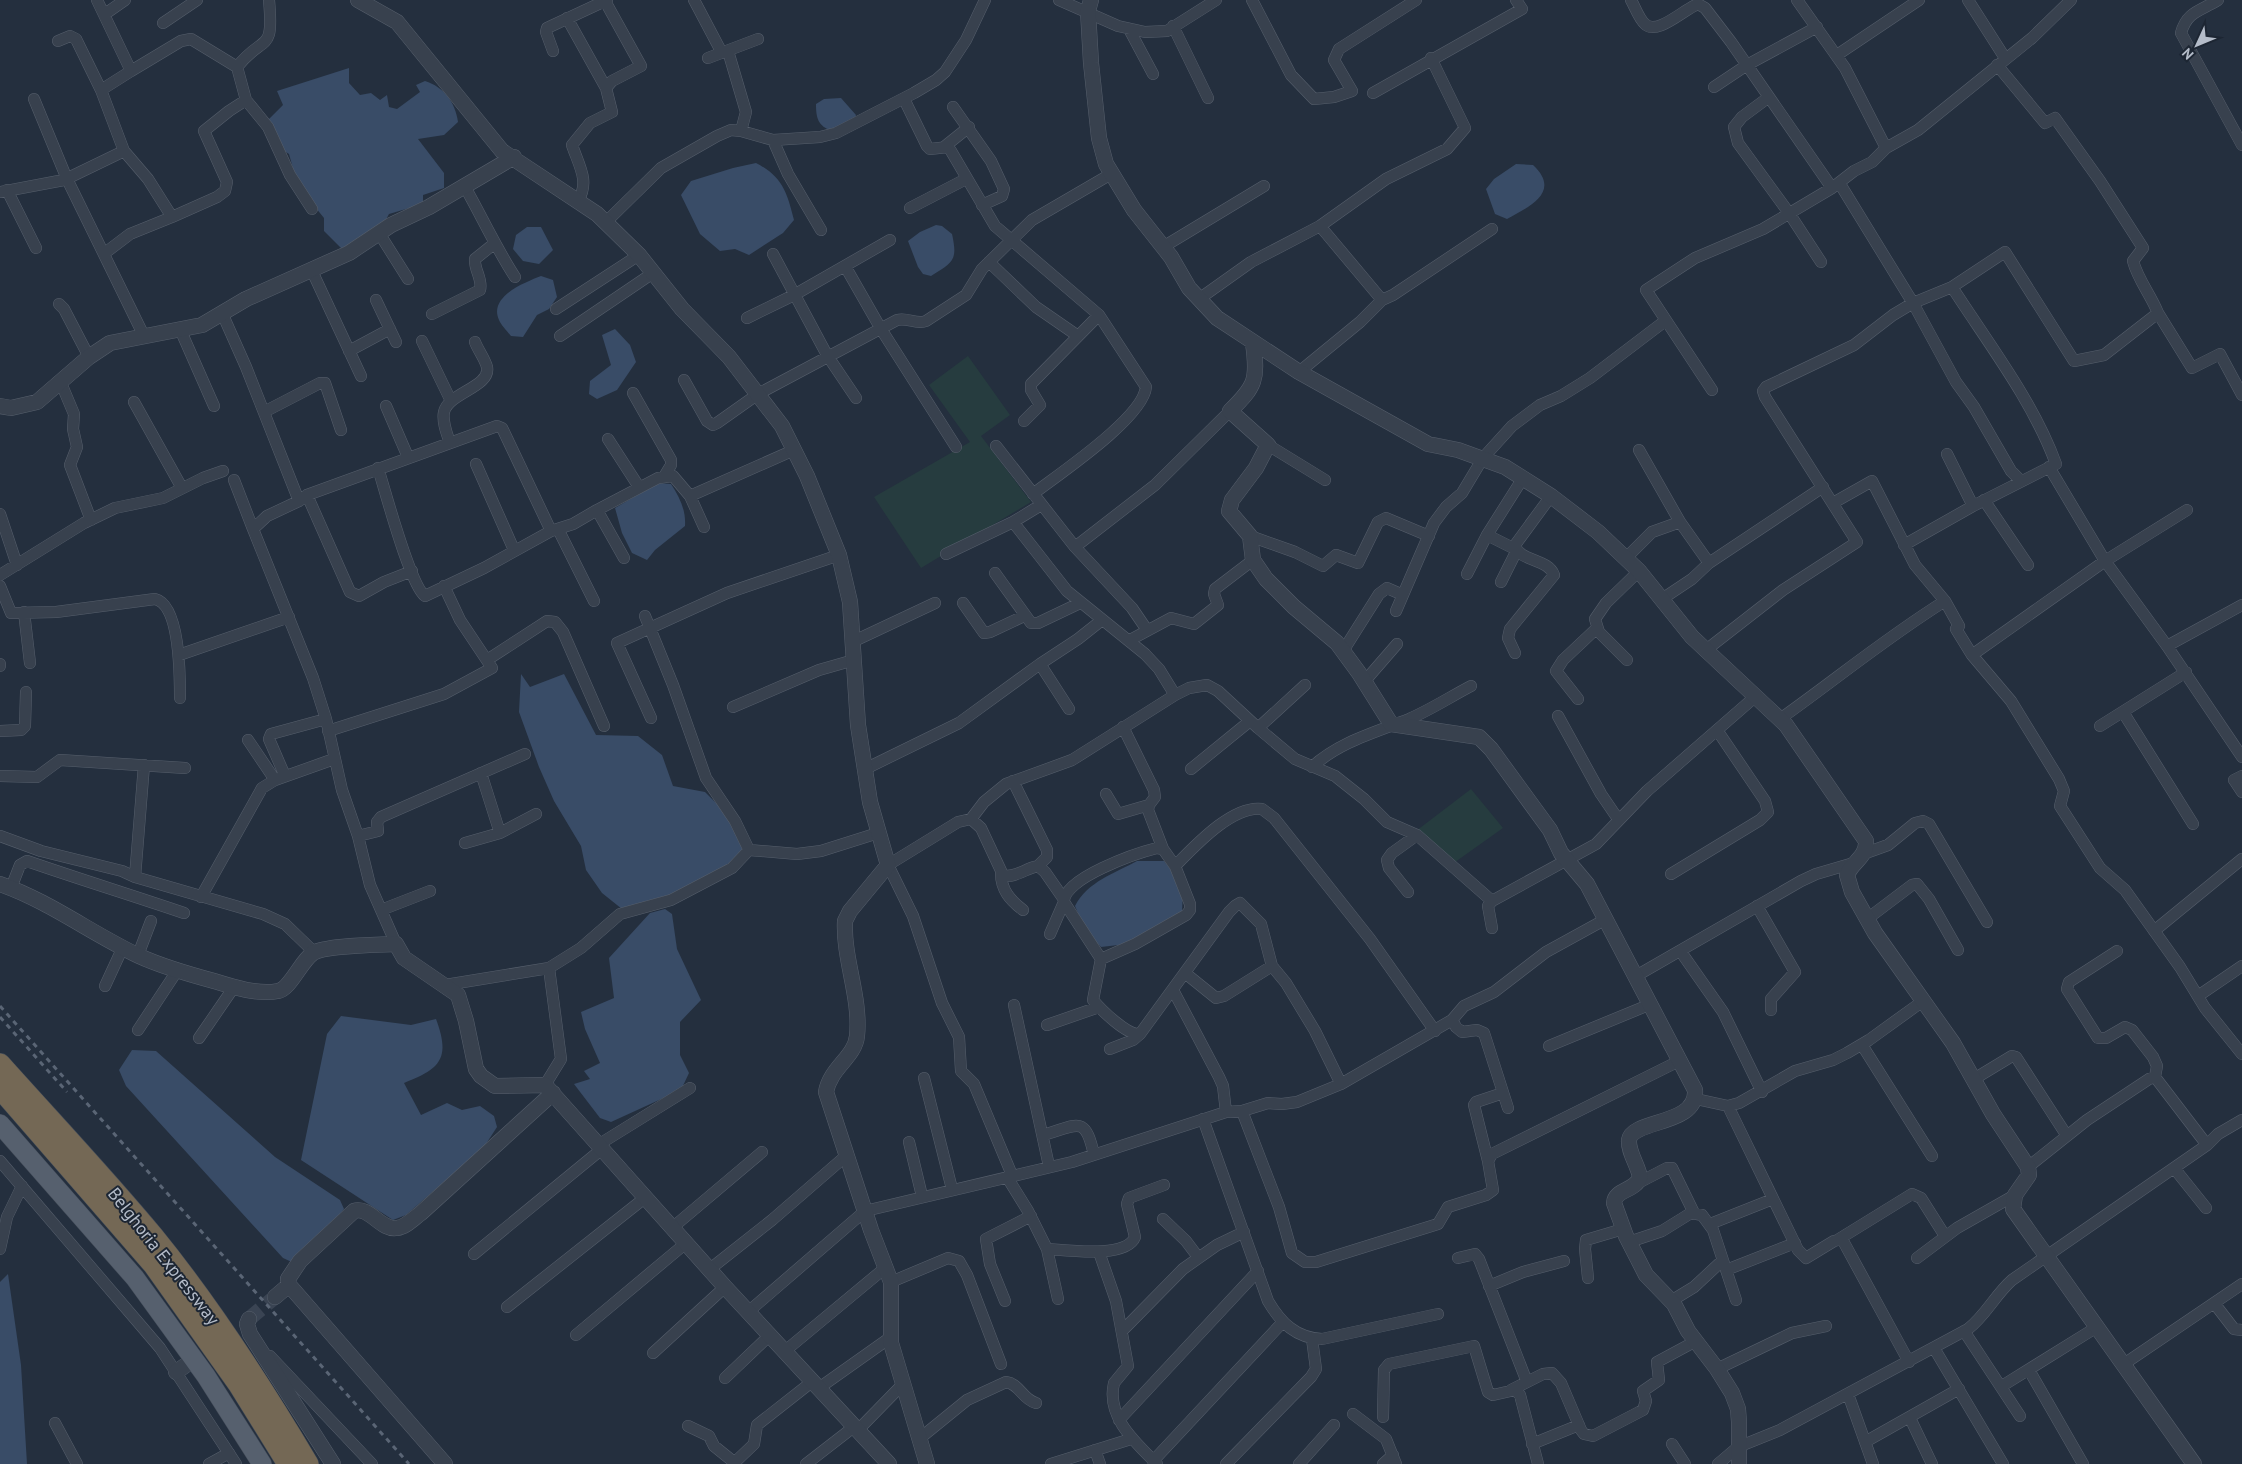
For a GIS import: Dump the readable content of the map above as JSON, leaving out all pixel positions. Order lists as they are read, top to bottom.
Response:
{
  "streets": {
    "highway": ["Belghoria Expressway"]
  },
  "north": "bottom left"
}
